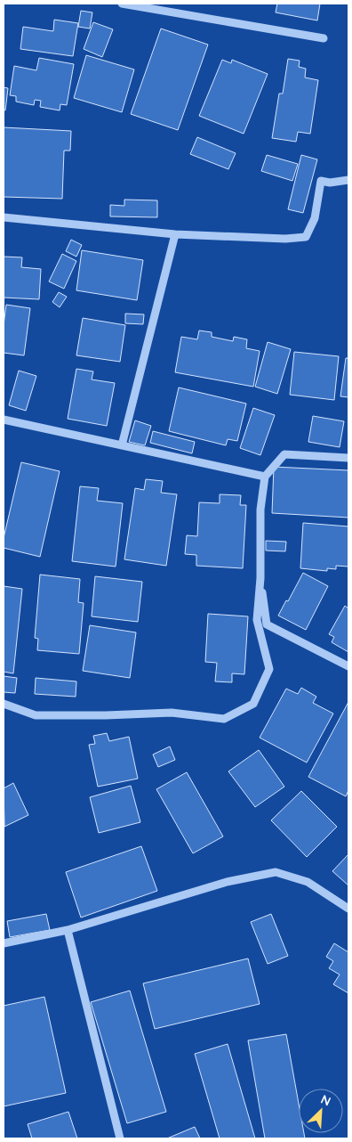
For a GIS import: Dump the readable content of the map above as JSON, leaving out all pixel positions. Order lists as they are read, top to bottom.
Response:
{
  "north": "top right"
}
